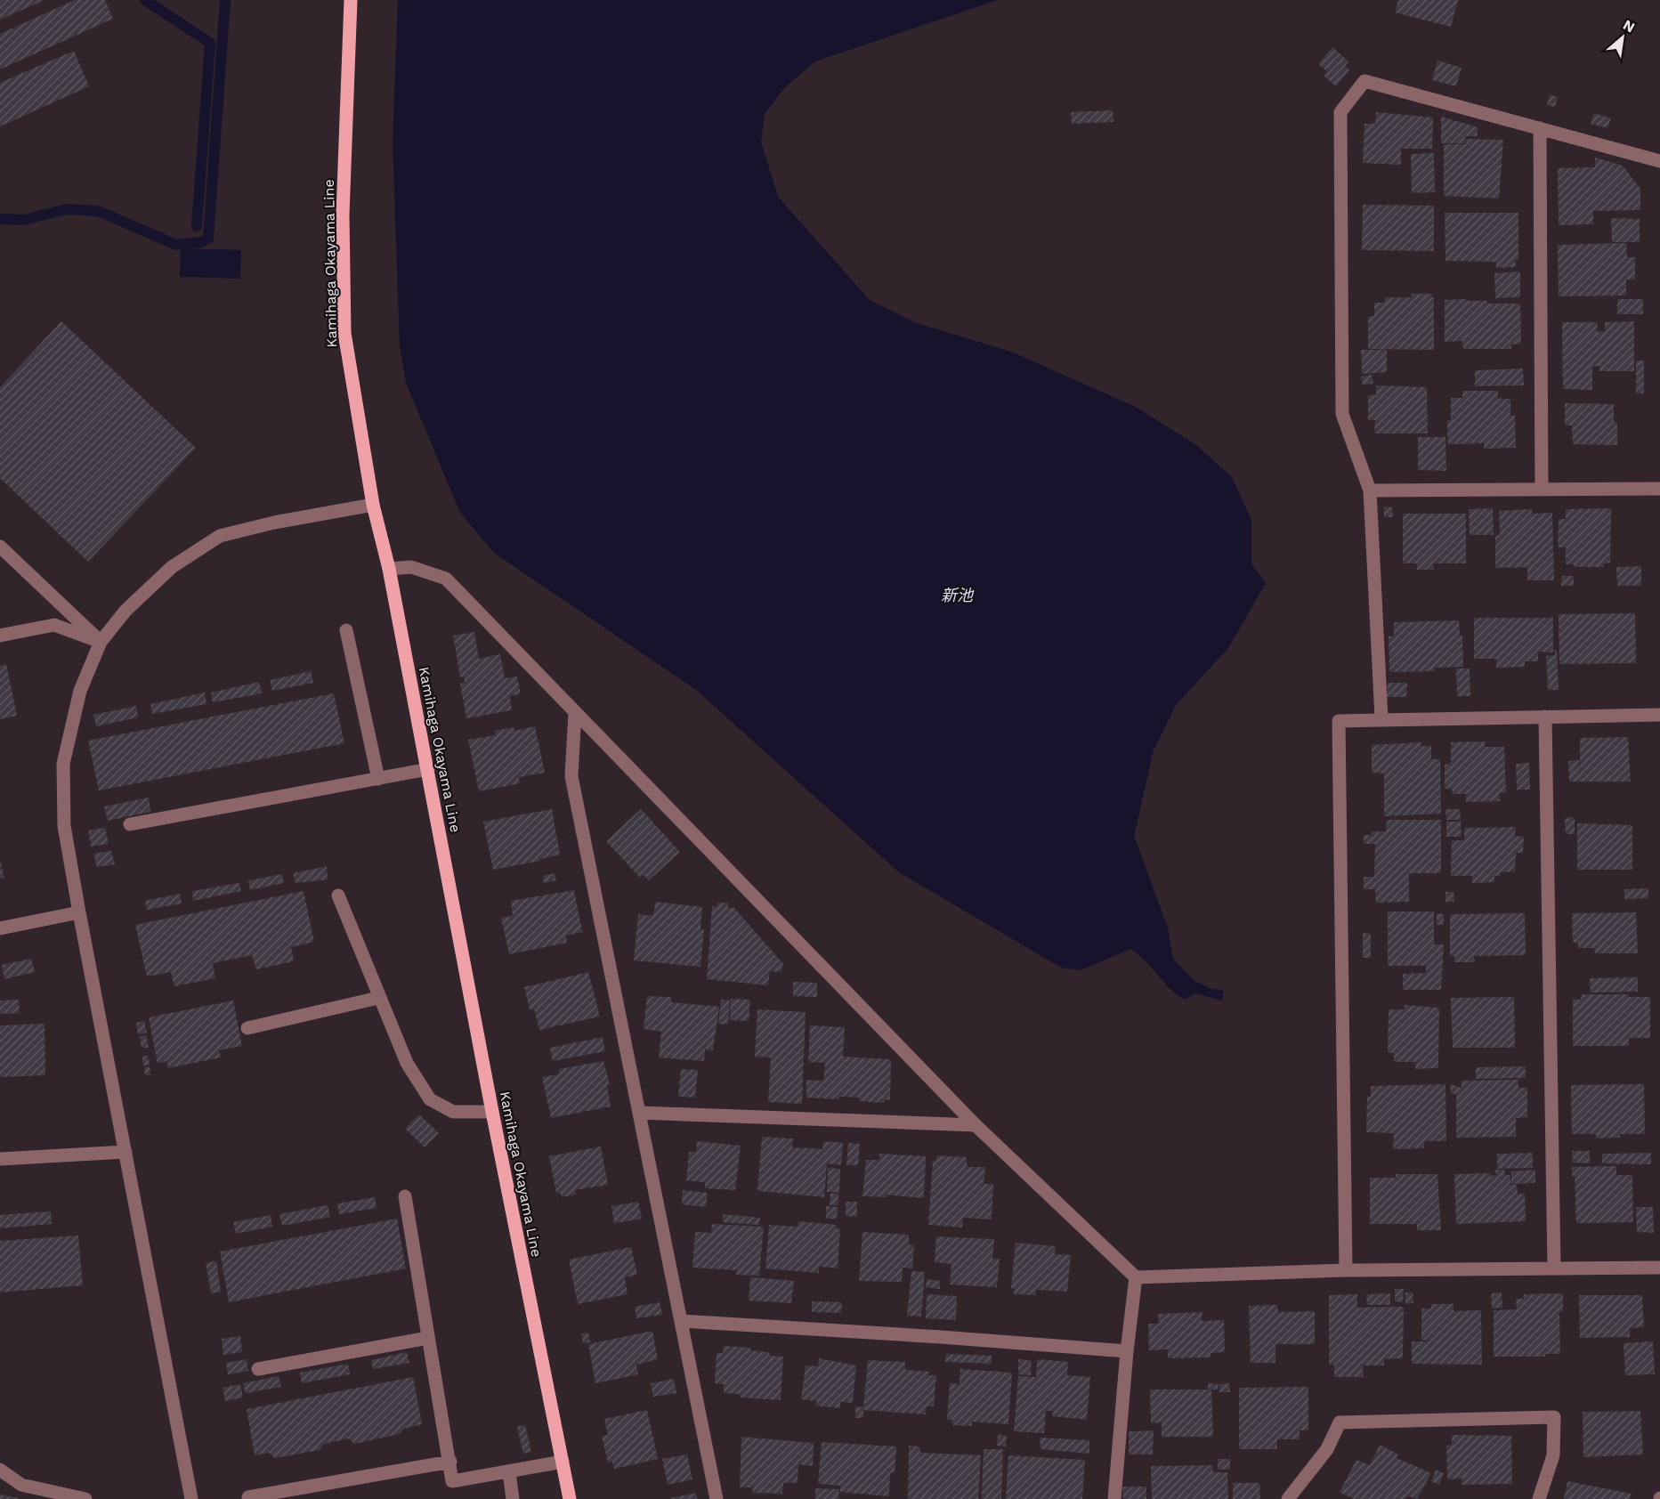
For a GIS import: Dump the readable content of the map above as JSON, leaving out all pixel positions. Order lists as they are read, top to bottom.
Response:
{
  "streets": {
    "main road": ["Kamihaga Okayama Line"]
  },
  "water": ["新池"],
  "north": "top right"
}
